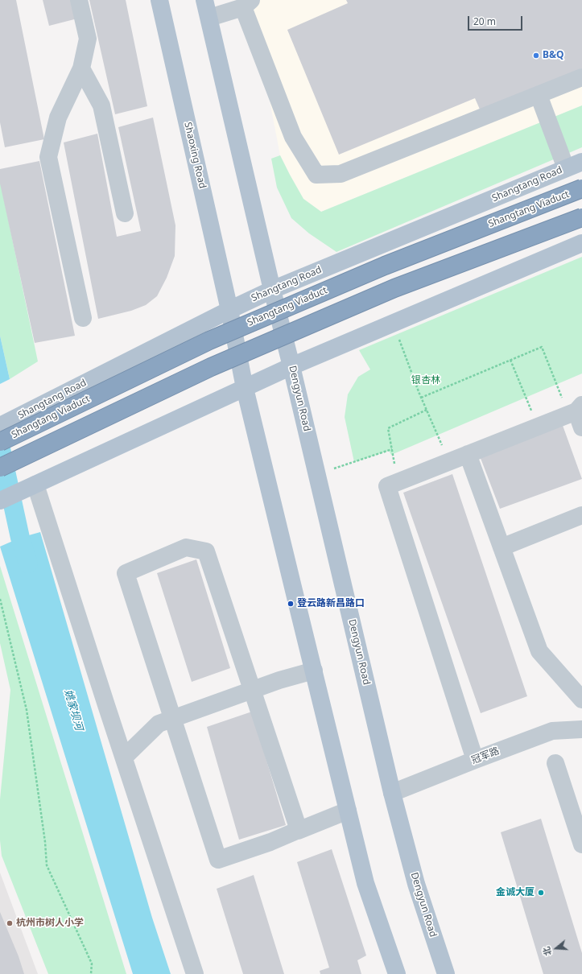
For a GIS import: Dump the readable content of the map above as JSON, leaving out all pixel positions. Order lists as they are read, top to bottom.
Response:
{
  "streets": {
    "highway": ["Shangtang Viaduct"],
    "main road": ["Shaoxing Road", "Shangtang Road", "Dengyun Road"],
    "street": ["冠军路"]
  },
  "crossings": [
    ["Shaoxing Road", "Shangtang Road"],
    ["Shangtang Road", "Dengyun Road"],
    ["Dengyun Road", "冠军路"]
  ],
  "water": ["姚家坝河"],
  "parks": ["银杏林"],
  "places": [
    "B&Q",
    "登云路新昌路口",
    "金诚大厦",
    "杭州市树人小学"
  ],
  "scale_bar": "20 m",
  "north": "left"
}
